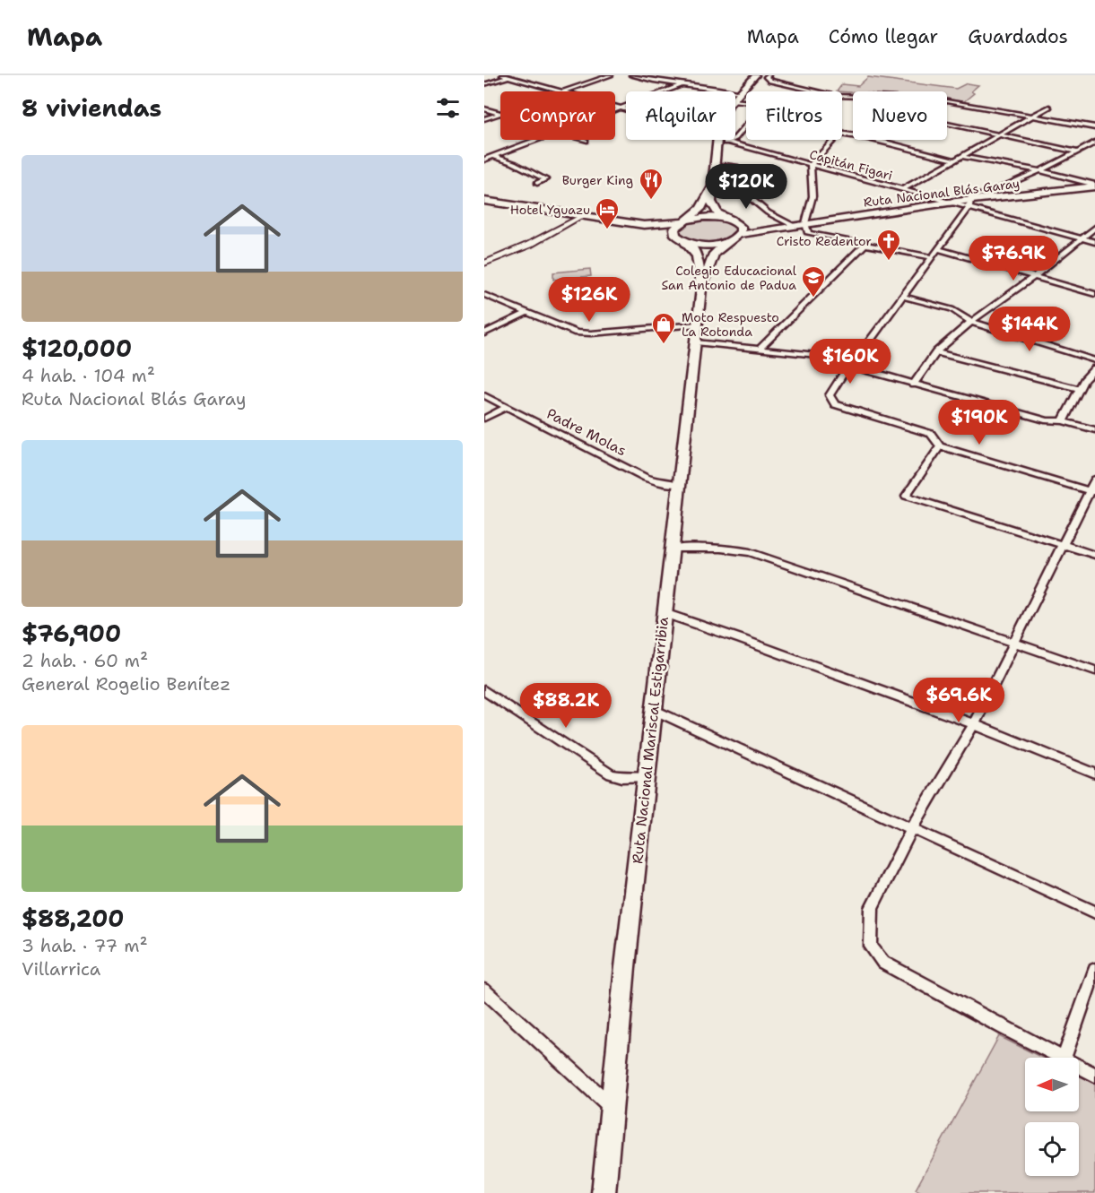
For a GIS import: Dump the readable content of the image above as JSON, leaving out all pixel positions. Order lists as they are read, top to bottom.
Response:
{
  "streets": {
    "main road": ["Ruta Nacional Blás Garay", "Ruta Nacional Mariscal Estigarribia"],
    "street": ["Capitán Figari", "Padre Molas"]
  },
  "crossings": [
    ["Capitán Figari", "Ruta Nacional Blás Garay"],
    ["Padre Molas", "Ruta Nacional Mariscal Estigarribia"]
  ],
  "places": {
    "restaurant": ["Burger King"],
    "hotel": ["Hotel Yguazu"],
    "church": ["Cristo Redentor"],
    "school or university": ["Colegio Educacional San Antonio de Padua"],
    "shop": ["Moto Respuesto La Rotonda"]
  },
  "north": "left",
  "page": {
    "header": "Mapa",
    "nav": ["Mapa", "Cómo llegar", "Guardados"],
    "heading": "8 viviendas",
    "chip": [
      "Comprar",
      "Alquilar",
      "Filtros",
      "Nuevo"
    ],
    "list": [
      {
        "name": "$120,000",
        "note": "4 hab. · 104 m² · Ruta Nacional Blás Garay"
      },
      {
        "name": "$76,900",
        "note": "2 hab. · 60 m² · General Rogelio Benítez"
      },
      {
        "name": "$88,200",
        "note": "3 hab. · 77 m² · Villarrica"
      }
    ],
    "price": [
      "$120K",
      "$76.9K",
      "$126K",
      "$144K",
      "$160K",
      "$190K",
      "$69.6K",
      "$88.2K"
    ]
  }
}
